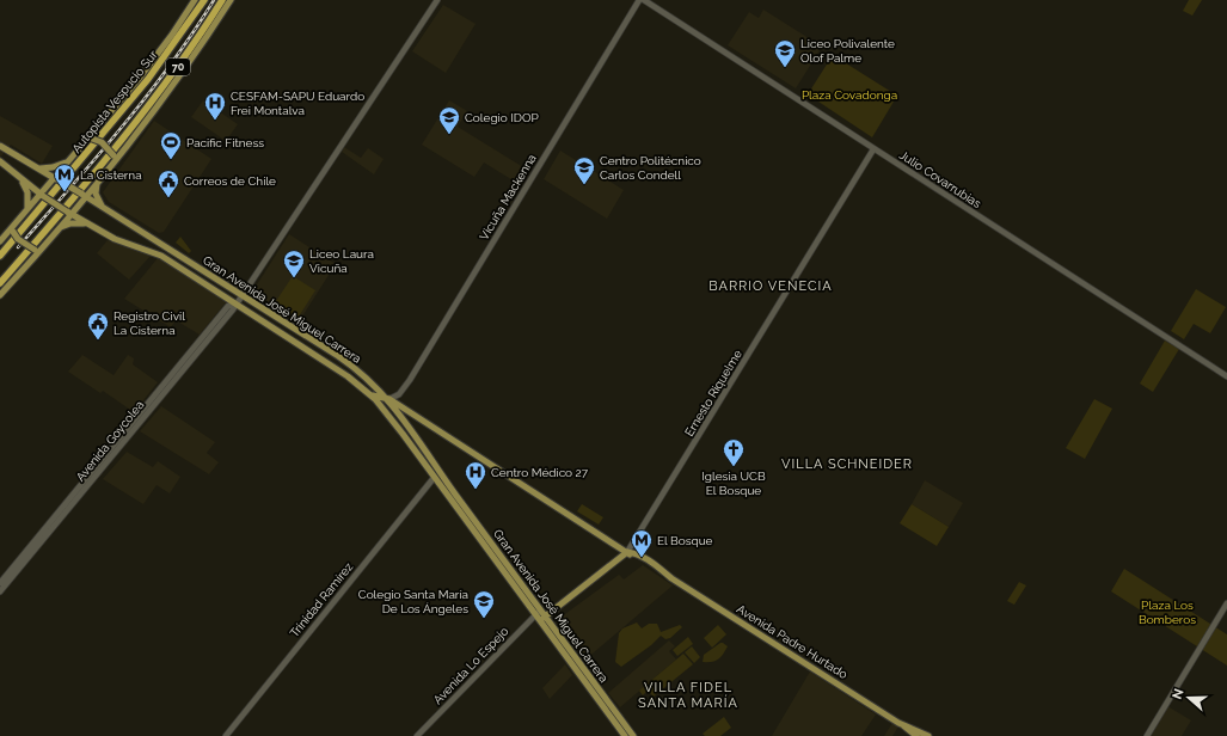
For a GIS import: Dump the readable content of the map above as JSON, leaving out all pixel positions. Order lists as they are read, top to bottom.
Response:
{
  "streets": {
    "highway": ["70", "Autopista Vespucio Sur"],
    "main road": ["Gran Avenida José Miguel Carrera", "Ernesto Riquelme", "Avenida Padre Hurtado"],
    "street": [
      "Julio Covarrubias",
      "Vicuña Mackenna",
      "Avenida Goycolea",
      "Trinidad Ramírez",
      "Avenida Lo Espejo"
    ]
  },
  "crossings": [
    ["Julio Covarrubias", "Ernesto Riquelme"],
    ["Vicuña Mackenna", "Gran Avenida José Miguel Carrera"],
    ["Vicuña Mackenna", "Avenida Padre Hurtado"],
    ["Gran Avenida José Miguel Carrera", "Ernesto Riquelme"],
    ["Gran Avenida José Miguel Carrera", "Avenida Goycolea"],
    ["Gran Avenida José Miguel Carrera", "Trinidad Ramírez"],
    ["Gran Avenida José Miguel Carrera", "Avenida Padre Hurtado"],
    ["Gran Avenida José Miguel Carrera", "Avenida Lo Espejo"],
    ["Ernesto Riquelme", "Avenida Padre Hurtado"]
  ],
  "districts": ["BARRIO VENECIA", "VILLA SCHNEIDER", "VILLA FIDEL SANTA MARÍA"],
  "parks": ["Plaza Covadonga", "Plaza Los Bomberos"],
  "places": {
    "school or university": [
      "Liceo Polivalente Olof Palme",
      "Colegio IDOP",
      "Centro Politécnico Carlos Condell",
      "Liceo Laura Vicuña",
      "Colegio Santa María De Los Ángeles"
    ],
    "hospital": ["CESFAM-SAPU Eduardo Frei Montalva", "Centro Médico 27"],
    "sports": ["Pacific Fitness"],
    "metro station": ["La Cisterna", "El Bosque"],
    "public building": ["Correos de Chile", "Registro Civil La Cisterna"],
    "church": ["Iglesia UCB El Bosque"]
  },
  "north": "left"
}
